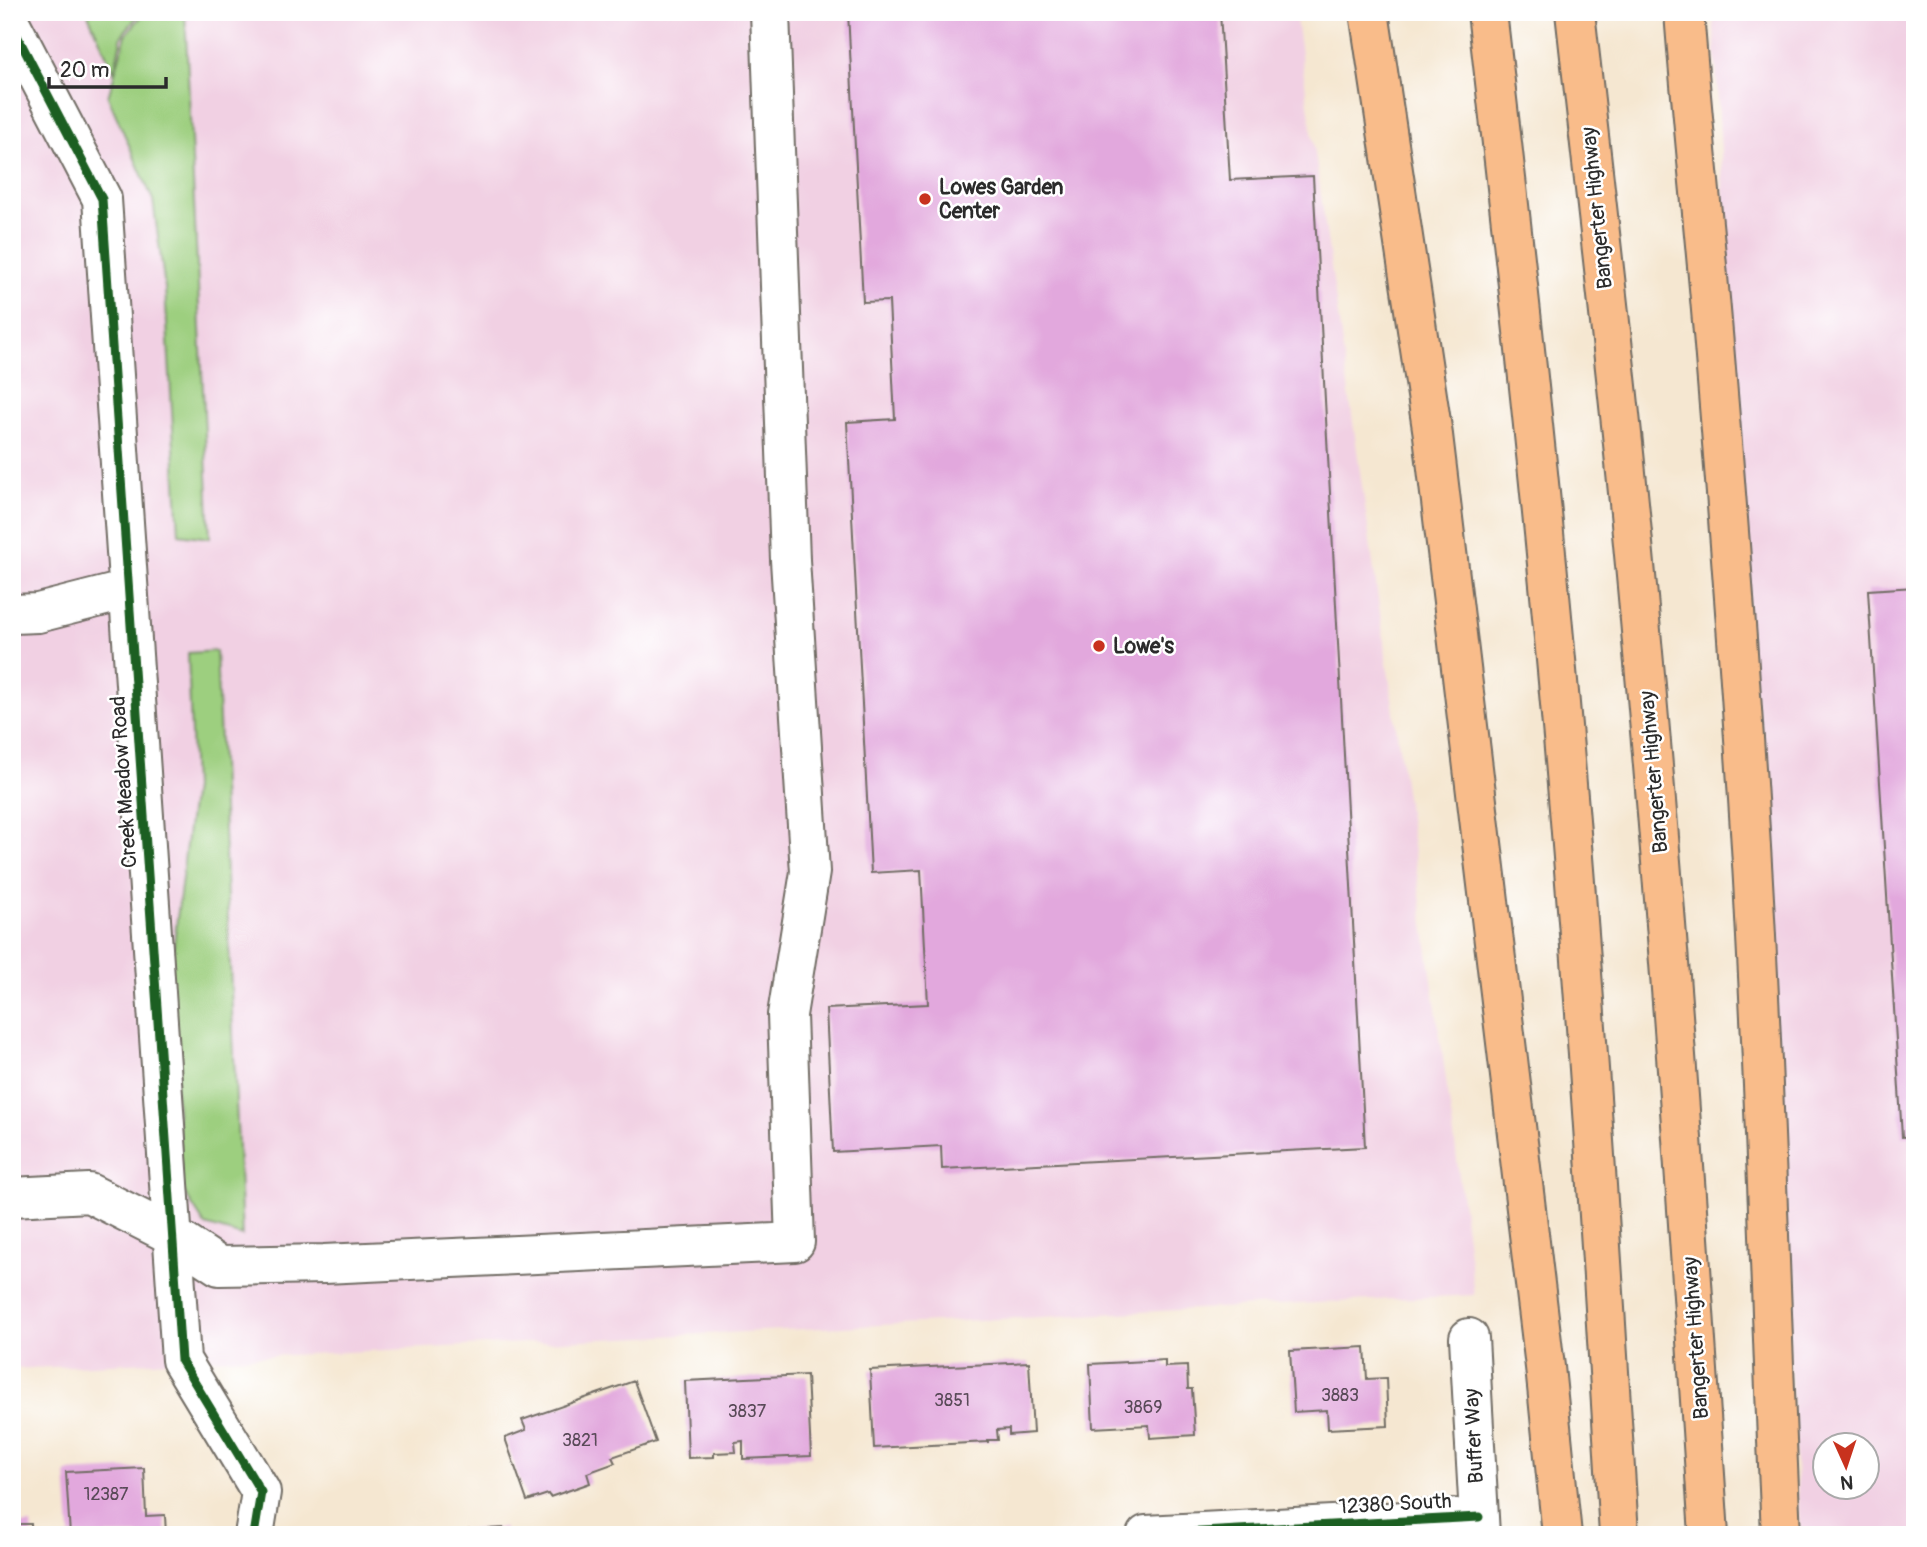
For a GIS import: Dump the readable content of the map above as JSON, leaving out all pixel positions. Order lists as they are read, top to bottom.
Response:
{
  "streets": {
    "highway": ["Bangerter Highway"],
    "street": ["Creek Meadow Road", "Buffer Way", "12380 South"]
  },
  "crossings": [
    ["Buffer Way", "12380 South"]
  ],
  "places": ["Lowes Garden Center", "Lowe's"],
  "house_numbers": [
    "3883",
    "3851",
    "3869",
    "3837",
    "3821",
    "12387"
  ],
  "scale_bar": "20 m",
  "north": "bottom"
}
